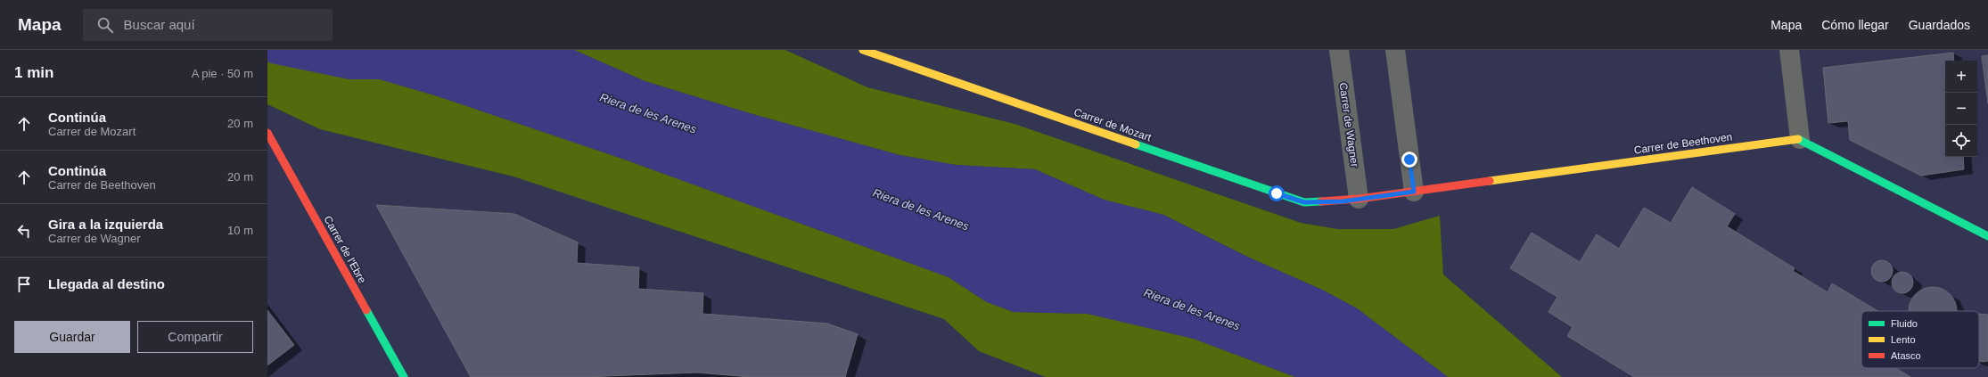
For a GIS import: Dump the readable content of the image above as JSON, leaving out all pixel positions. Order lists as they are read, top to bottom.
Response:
{
  "streets": {
    "street": [
      "Carrer de Mozart",
      "Carrer de Wagner",
      "Carrer de Beethoven",
      "Carrer de l'Ebre"
    ]
  },
  "crossings": [
    ["Carrer de Mozart", "Carrer de Wagner"],
    ["Carrer de Mozart", "Carrer de Beethoven"],
    ["Carrer de Wagner", "Carrer de Beethoven"]
  ],
  "water": ["Riera de les Arenes"],
  "legend": ["Fluido", "Lento", "Atasco"],
  "page": {
    "header": "Mapa",
    "search": "Buscar aquí",
    "nav": ["Mapa", "Cómo llegar", "Guardados"],
    "heading": ["1 min", "A pie · 50 m"],
    "map_buttons": ["+", "−"],
    "list": [
      ["Continúa", "Carrer de Mozart", "20 m"],
      ["Continúa", "Carrer de Beethoven", "20 m"],
      ["Gira a la izquierda", "Carrer de Wagner", "10 m"],
      "Llegada al destino"
    ],
    "buttons": ["Guardar", "Compartir"]
  }
}
